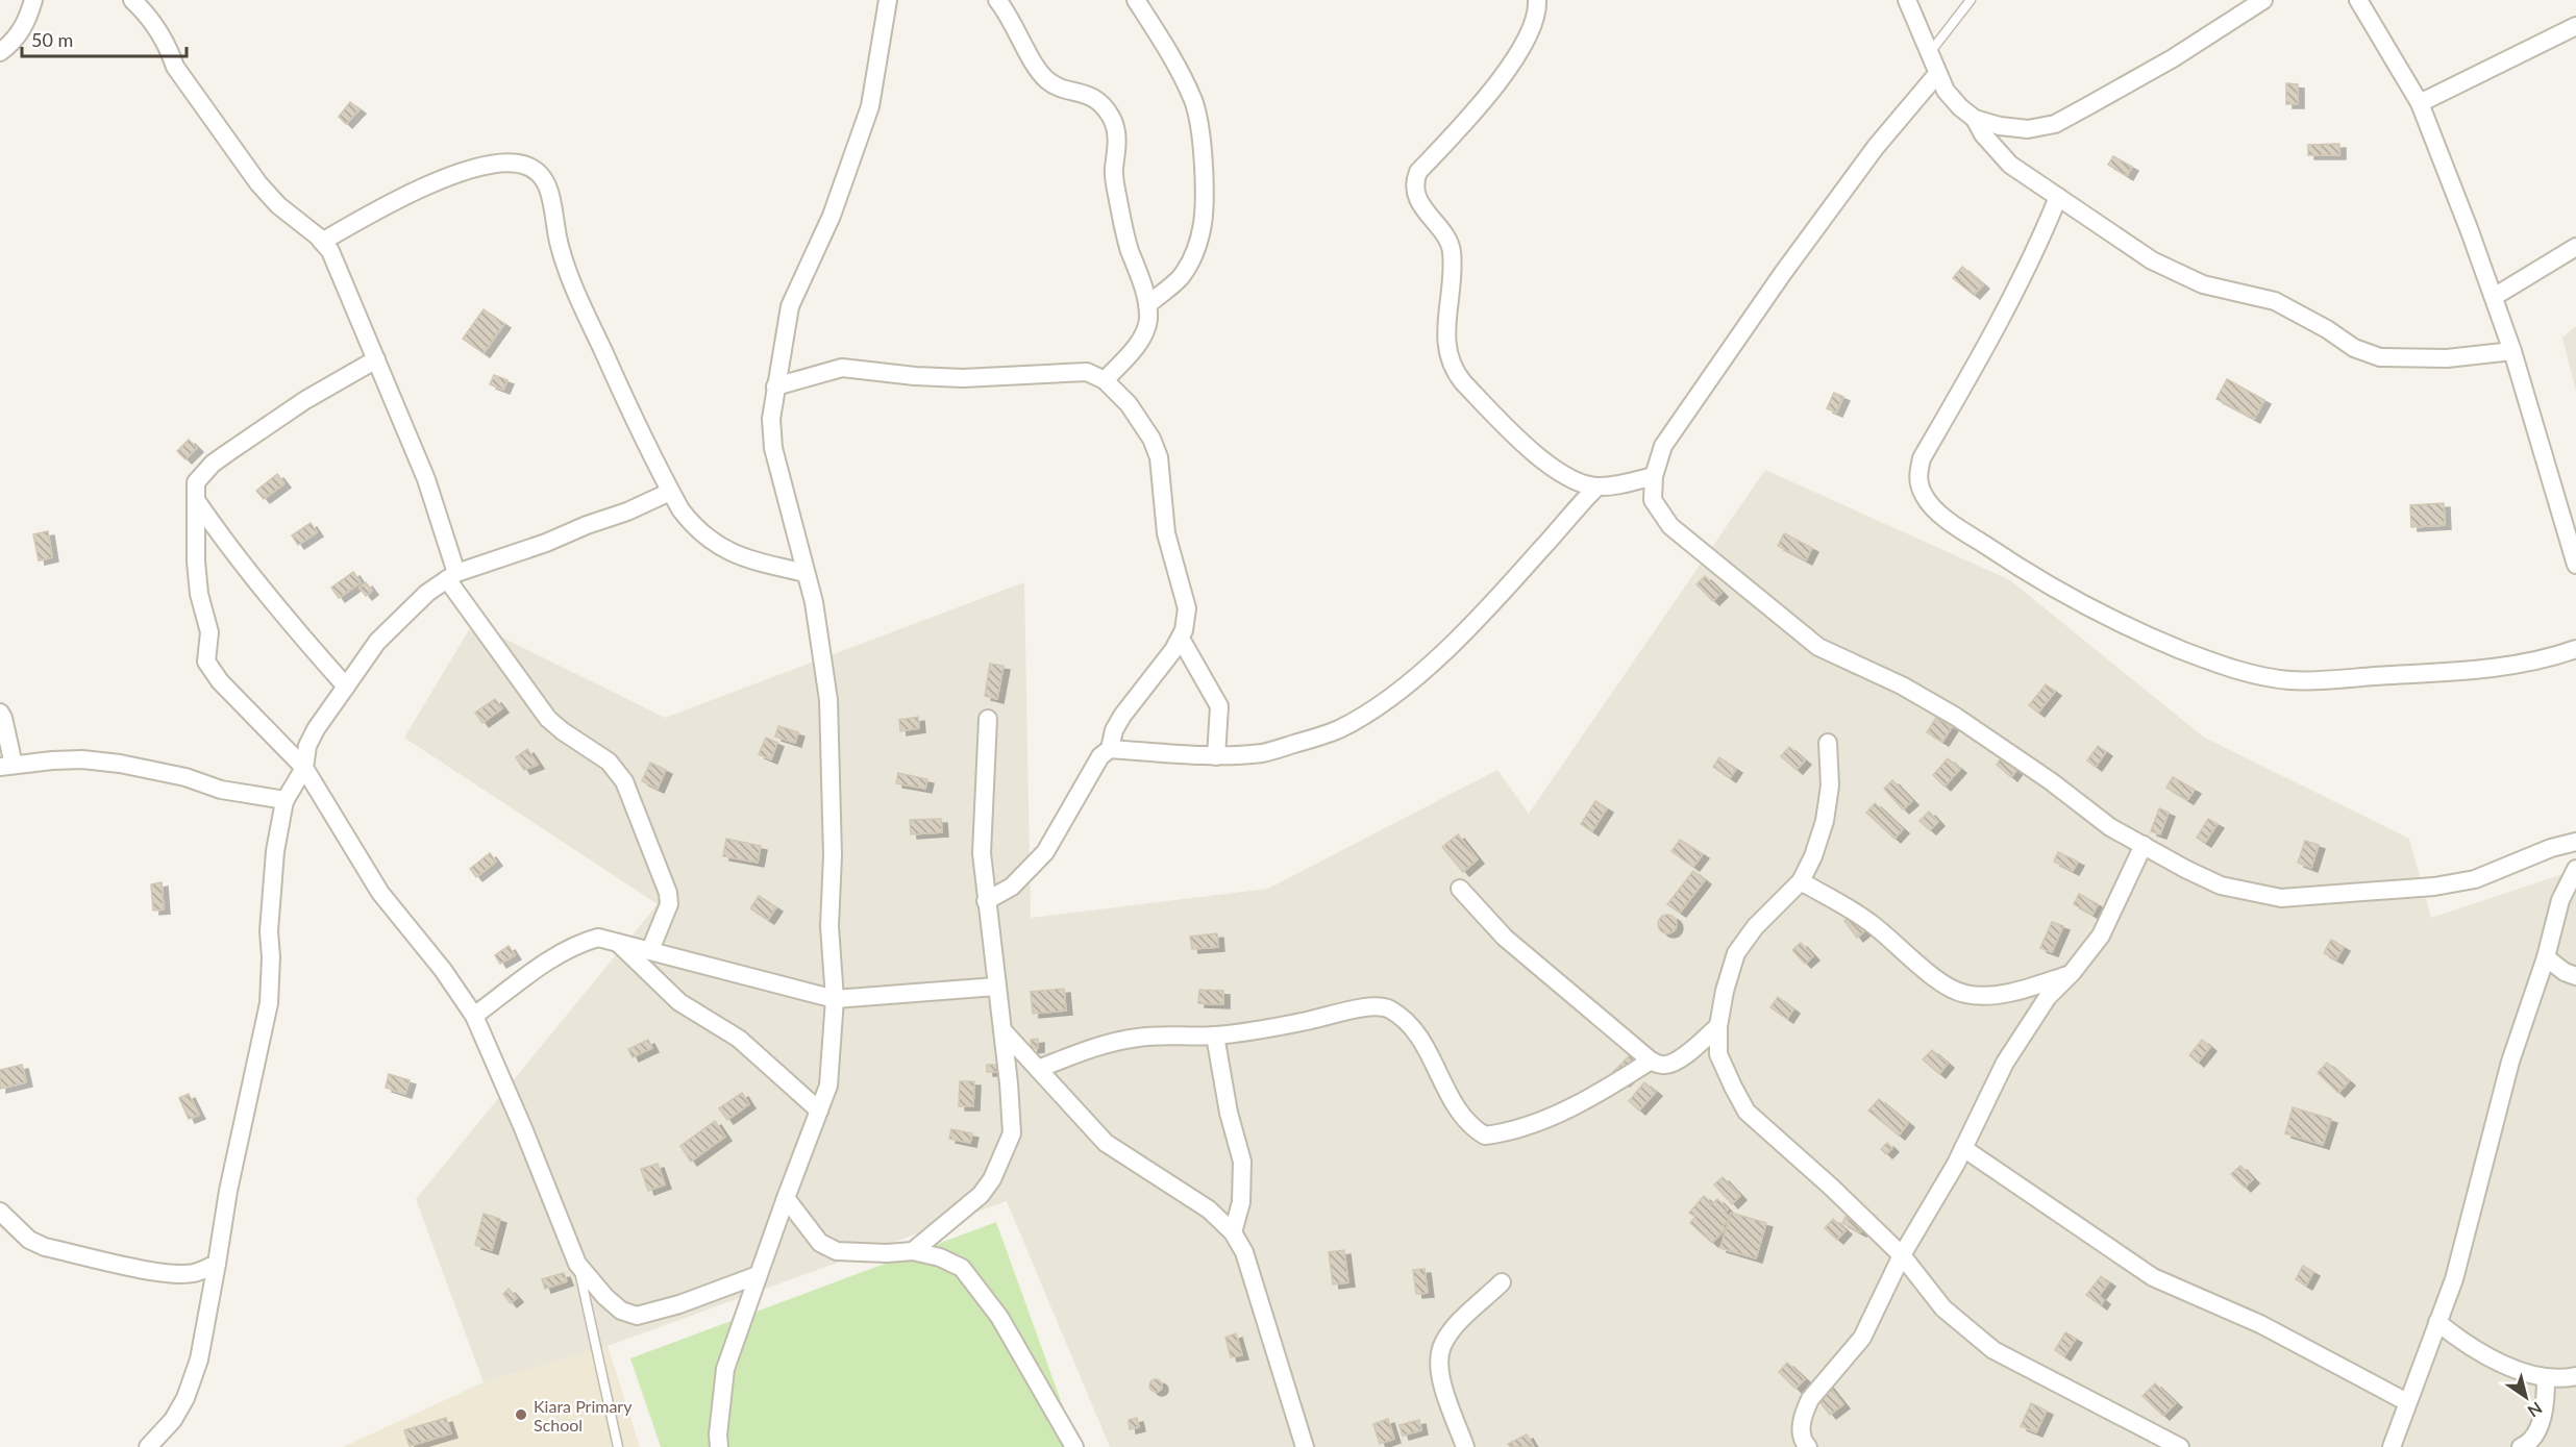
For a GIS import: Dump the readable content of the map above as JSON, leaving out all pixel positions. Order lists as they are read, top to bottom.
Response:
{
  "places": ["Kiara Primary School"],
  "scale_bar": "50 m",
  "north": "bottom right"
}
